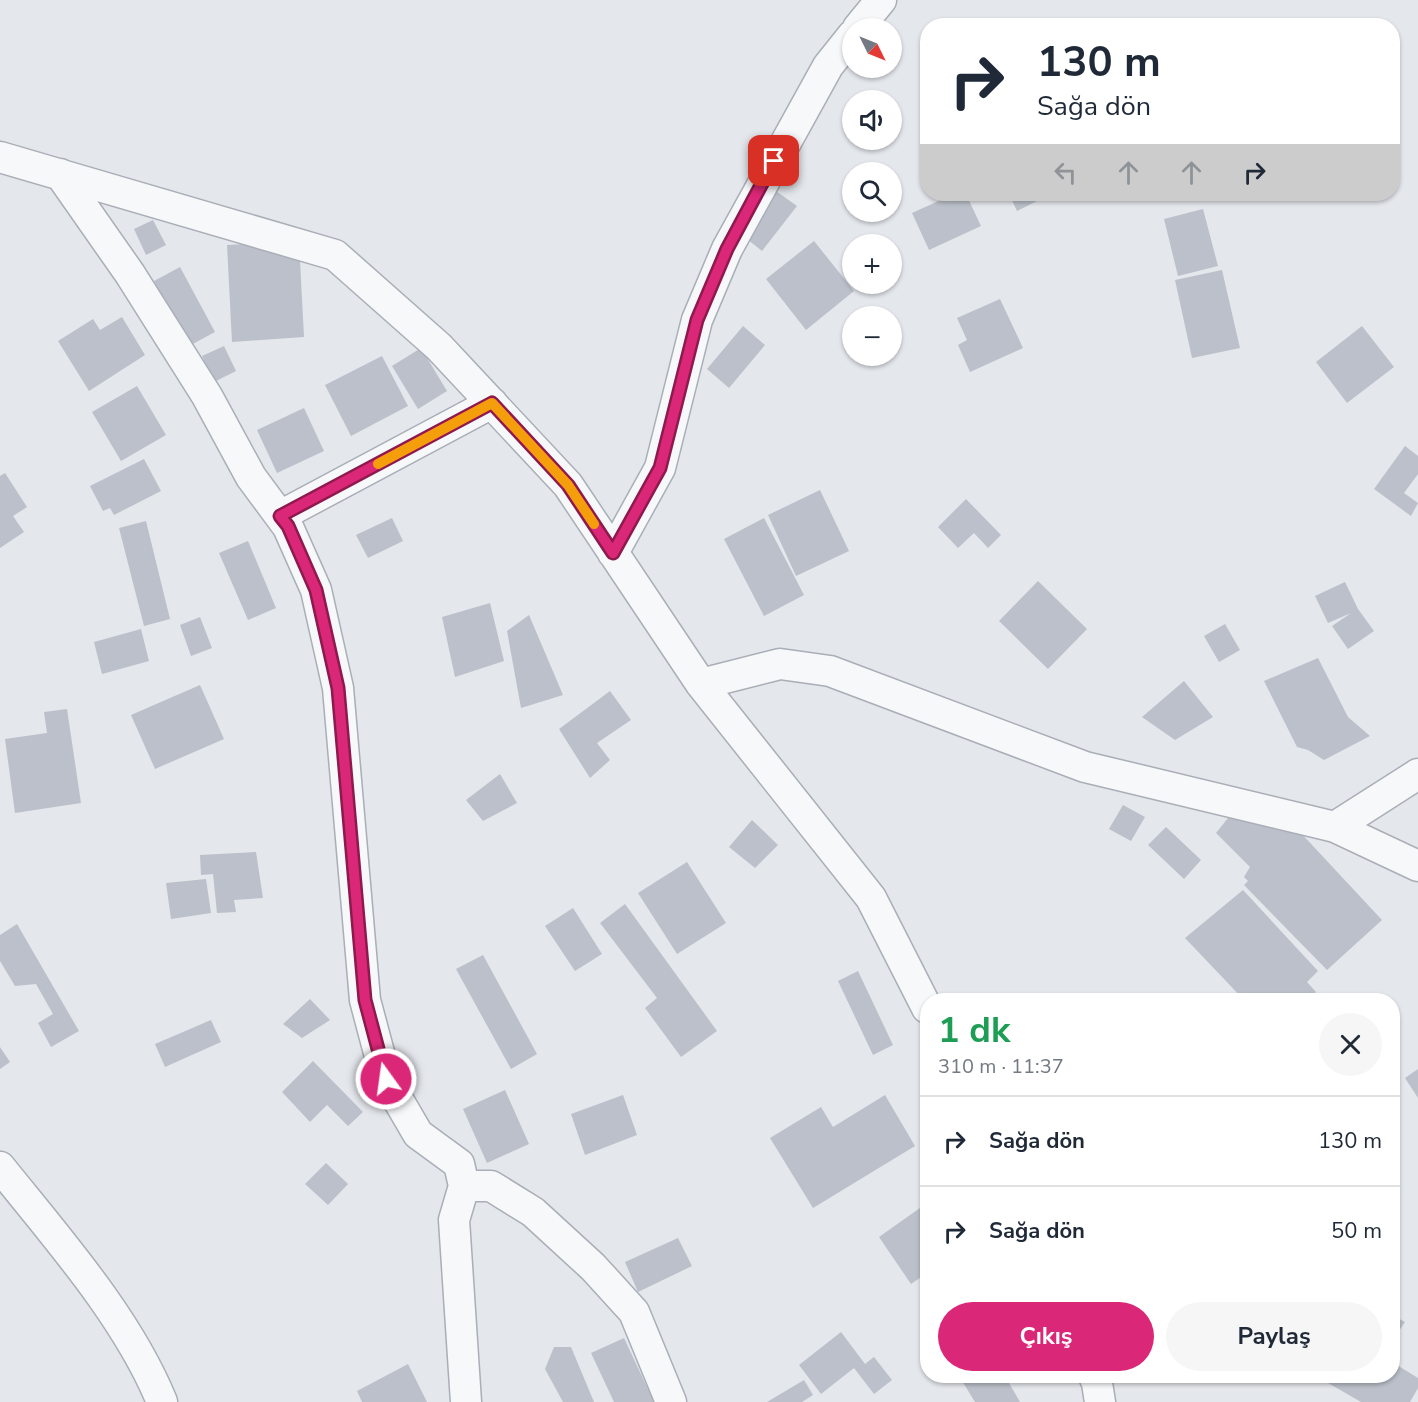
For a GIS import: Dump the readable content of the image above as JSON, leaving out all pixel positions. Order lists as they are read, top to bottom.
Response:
{
  "north": "bottom right",
  "page": {
    "map_buttons": ["+", "−"],
    "turn": ["130 m", "Sağa dön"],
    "heading": ["1 dk", "310 m · 11:37"],
    "list": [
      {
        "name": "Sağa dön",
        "value": "130 m"
      },
      {
        "name": "Sağa dön",
        "value": "50 m"
      }
    ],
    "buttons": ["Çıkış", "Paylaş"]
  }
}
